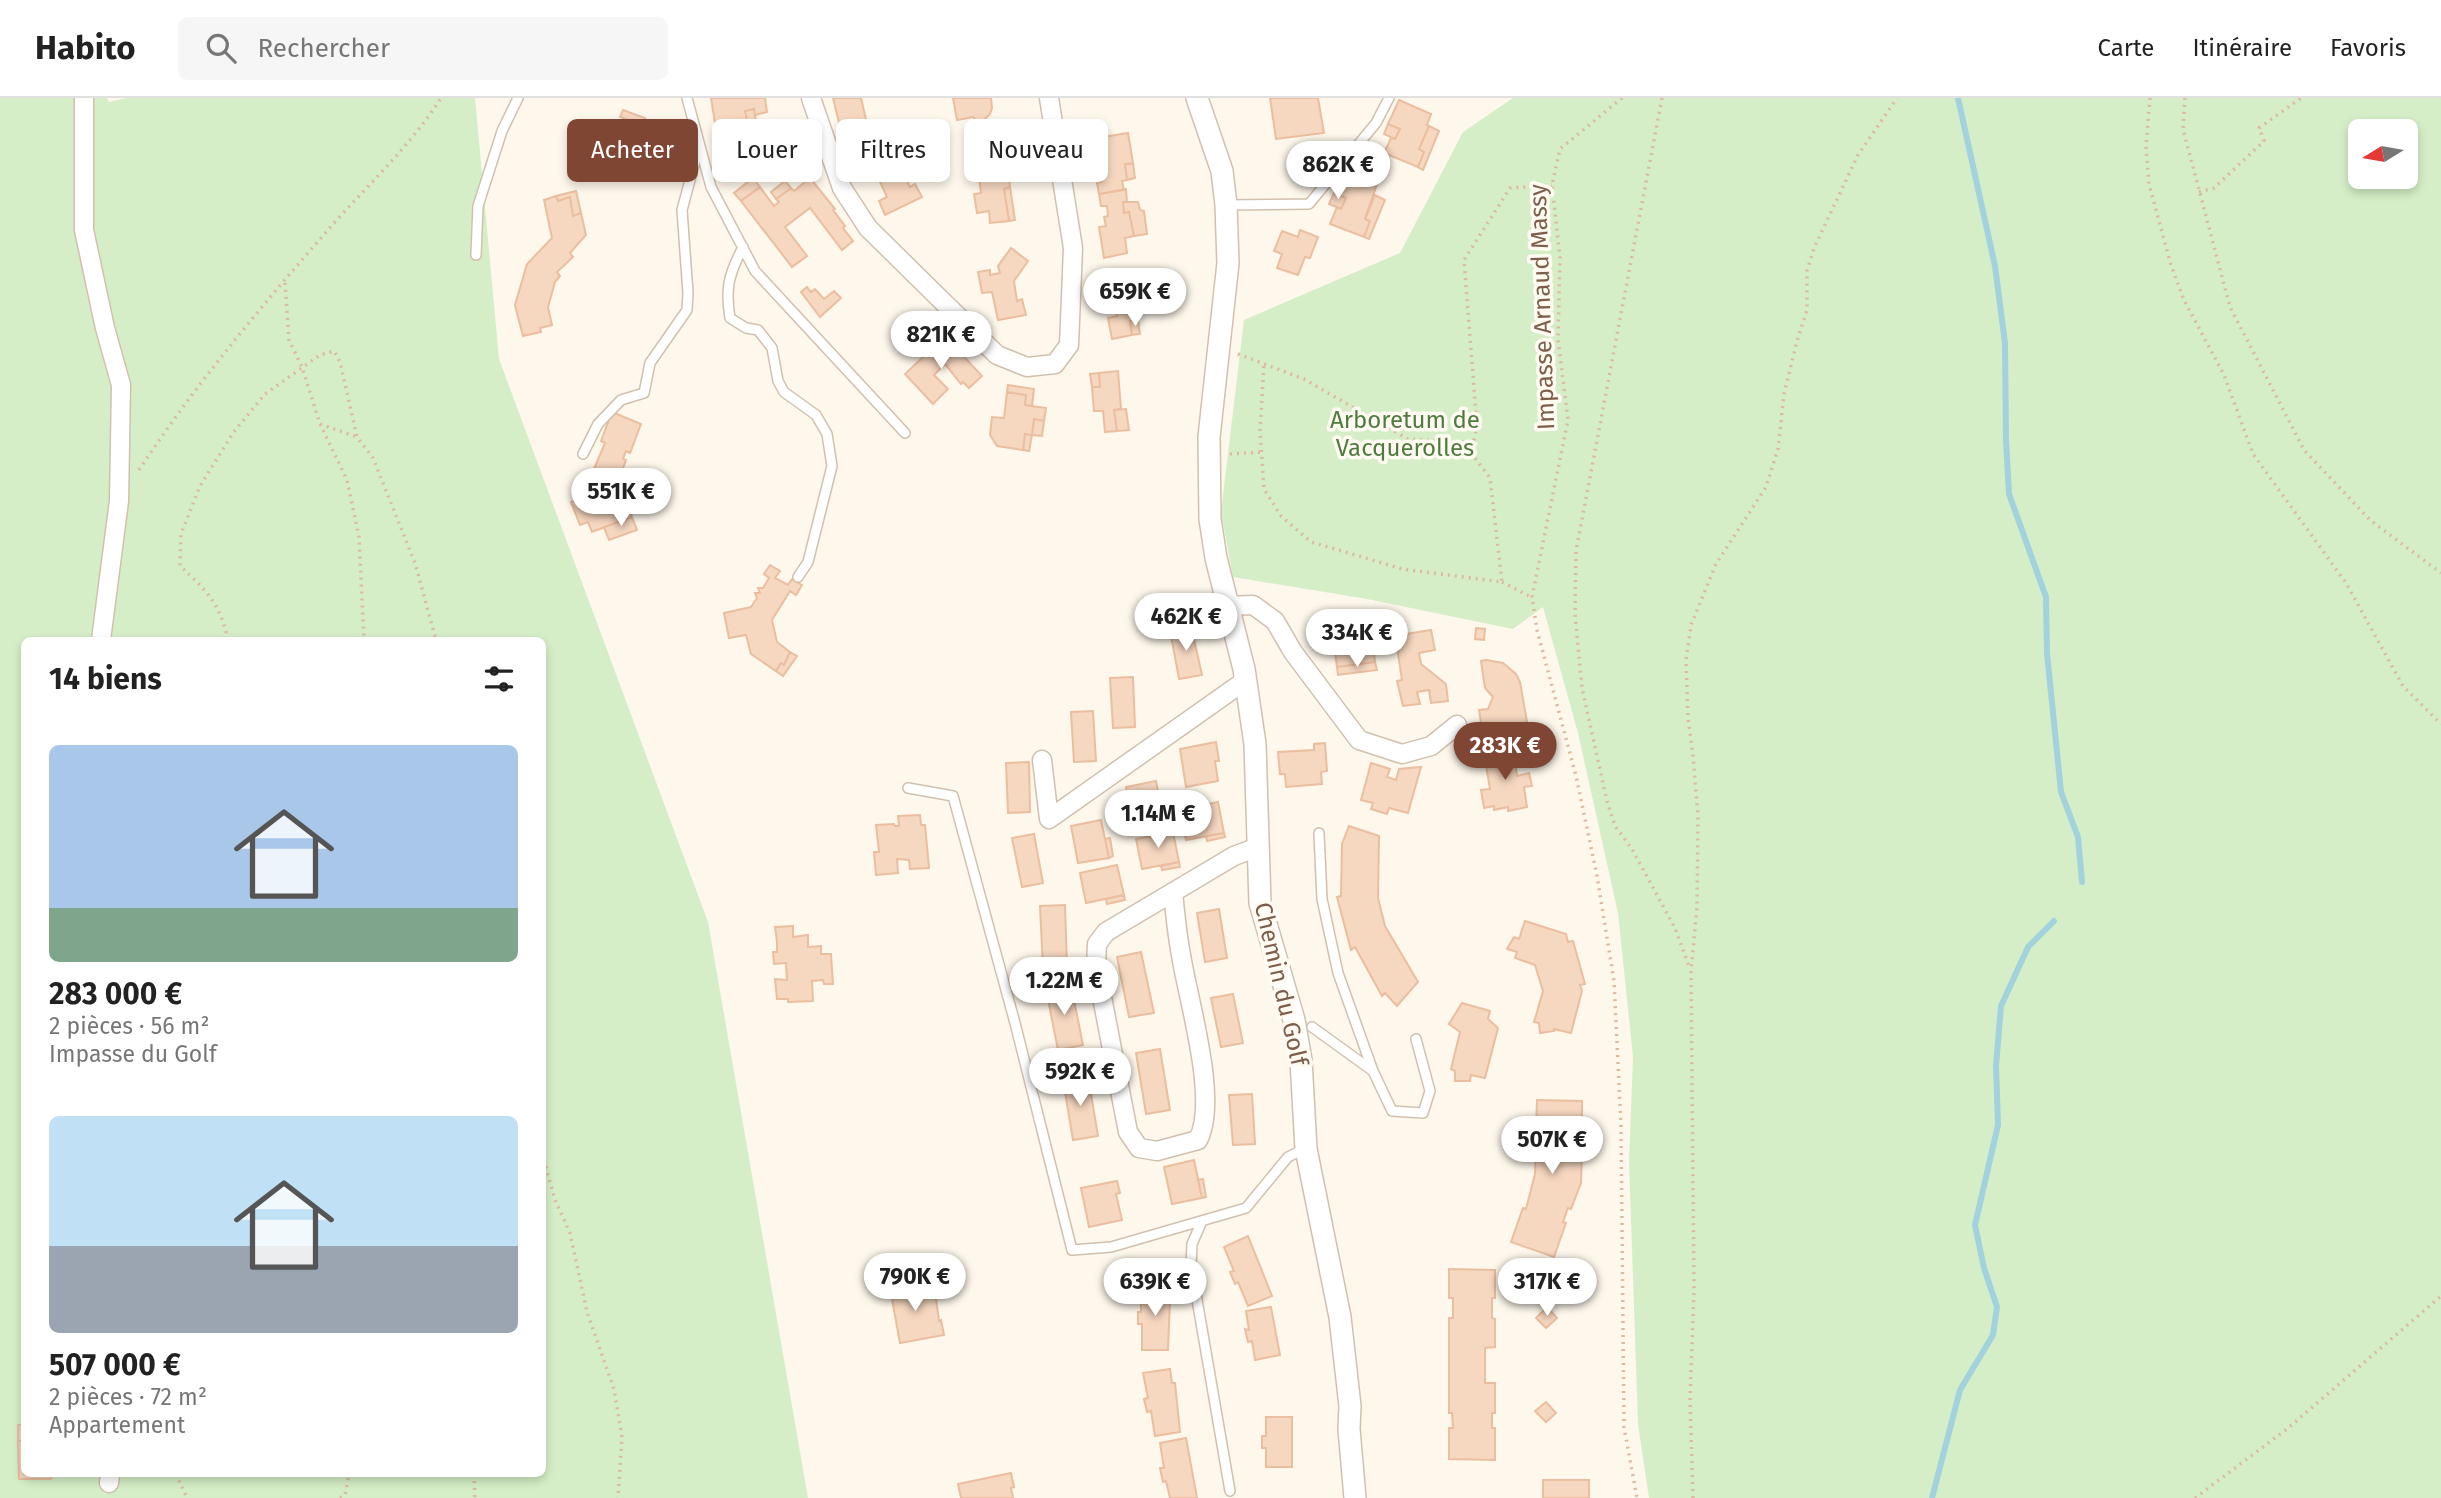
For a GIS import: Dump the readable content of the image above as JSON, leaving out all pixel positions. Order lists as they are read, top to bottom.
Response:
{
  "streets": {
    "street": ["Chemin du Golf"],
    "path": ["Impasse Arnaud Massy"]
  },
  "parks": ["Arboretum de Vacquerolles"],
  "north": "left",
  "page": {
    "header": "Habito",
    "search": "Rechercher",
    "nav": ["Carte", "Itinéraire", "Favoris"],
    "chip": [
      "Acheter",
      "Louer",
      "Filtres",
      "Nouveau"
    ],
    "price": [
      "862K €",
      "659K €",
      "821K €",
      "551K €",
      "462K €",
      "334K €",
      "283K €",
      "1.14M €",
      "1.22M €",
      "592K €",
      "507K €",
      "790K €",
      "639K €",
      "317K €"
    ],
    "heading": "14 biens",
    "list": [
      {
        "name": "283 000 €",
        "note": "2 pièces · 56 m² · Impasse du Golf"
      },
      {
        "name": "507 000 €",
        "note": "2 pièces · 72 m² · Appartement"
      }
    ]
  }
}
